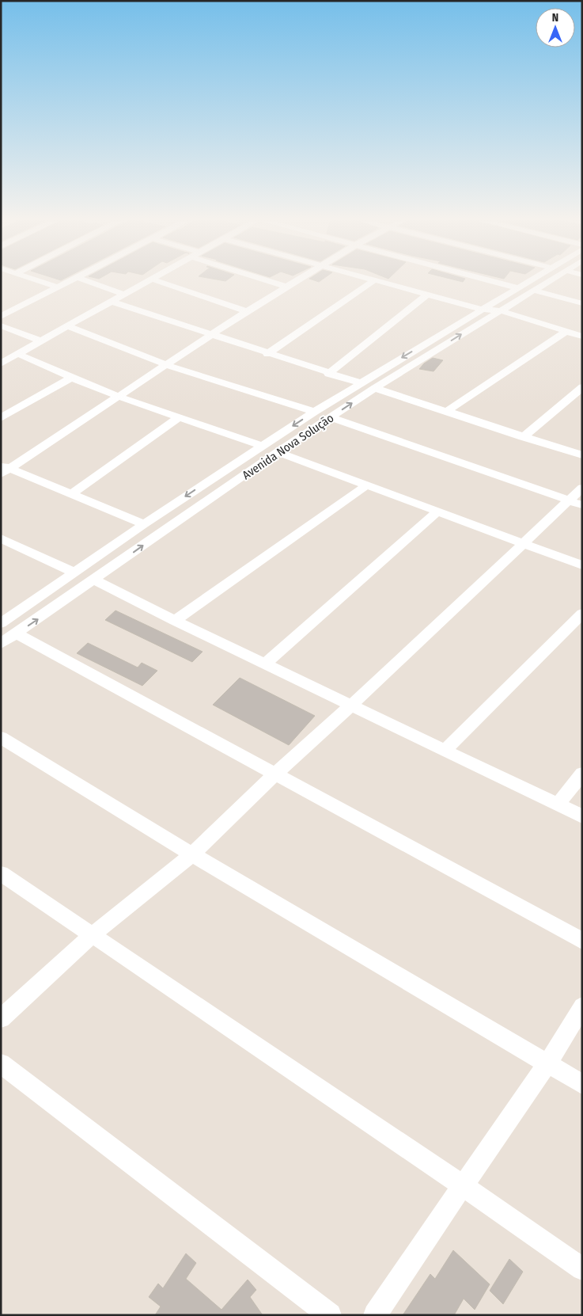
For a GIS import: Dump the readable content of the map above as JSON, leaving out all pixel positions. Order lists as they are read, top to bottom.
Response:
{
  "streets": {
    "street": ["Avenida Nova Solução"]
  },
  "north": "top"
}
